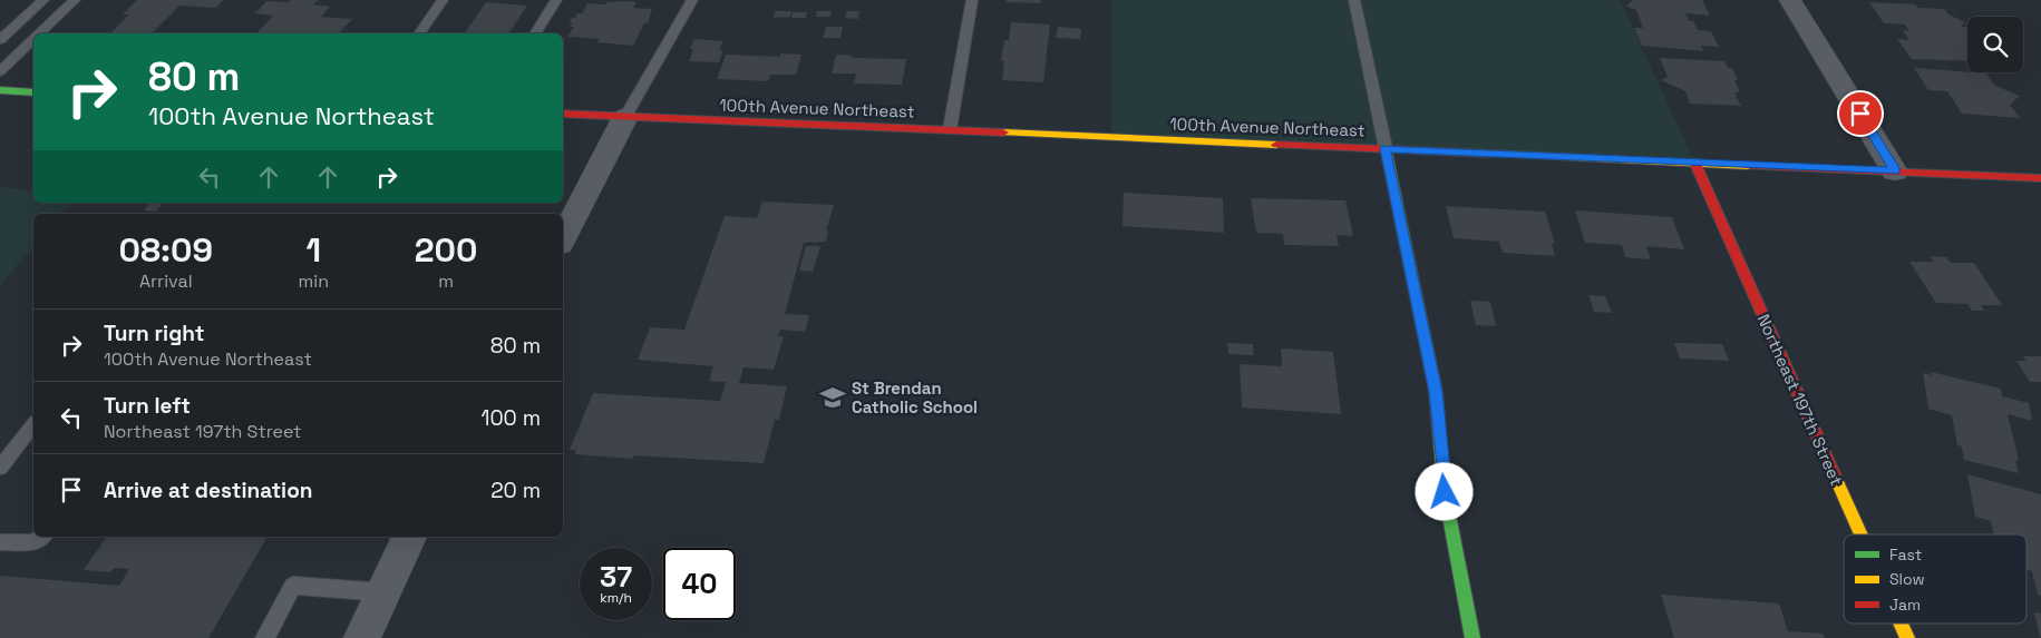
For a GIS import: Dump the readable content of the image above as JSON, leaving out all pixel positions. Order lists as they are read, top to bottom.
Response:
{
  "streets": {
    "street": ["100th Avenue Northeast", "Northeast 197th Street"]
  },
  "crossings": [
    ["100th Avenue Northeast", "Northeast 197th Street"]
  ],
  "places": {
    "school or university": ["St Brendan Catholic School"]
  },
  "legend": ["Fast", "Slow", "Jam"],
  "page": {
    "turn": ["80 m", "100th Avenue Northeast"],
    "eta": [
      "08:09",
      "Arrival",
      "1",
      "min",
      "200",
      "m"
    ],
    "list": [
      {
        "name": "Turn right",
        "note": "100th Avenue Northeast",
        "value": "80 m"
      },
      {
        "name": "Turn left",
        "note": "Northeast 197th Street",
        "value": "100 m"
      },
      {
        "name": "Arrive at destination",
        "value": "20 m"
      }
    ],
    "speed": "37 km/h",
    "limit": "40"
  }
}
